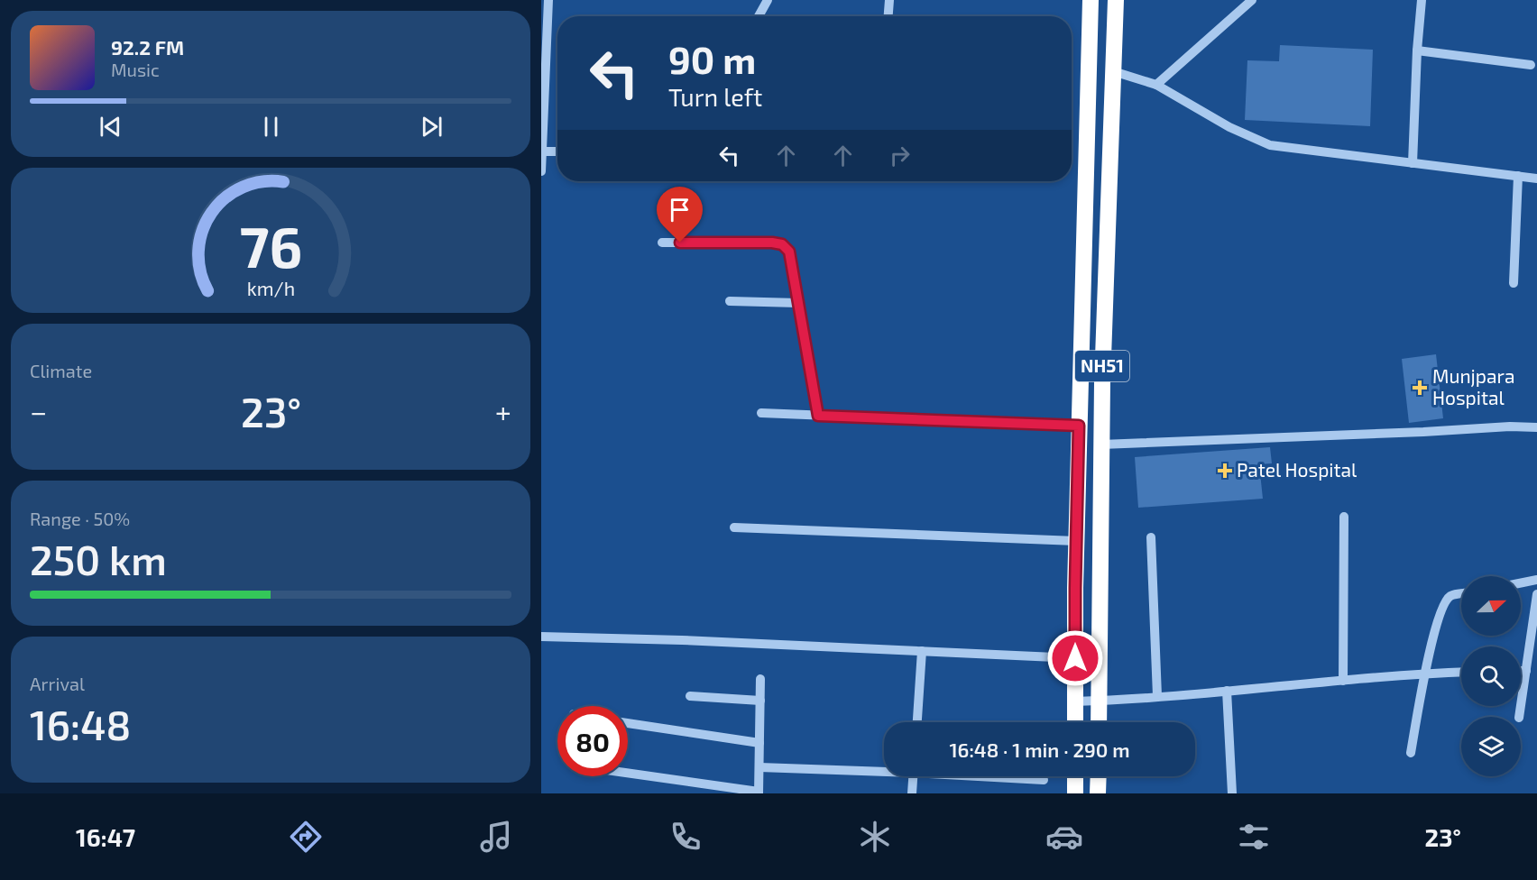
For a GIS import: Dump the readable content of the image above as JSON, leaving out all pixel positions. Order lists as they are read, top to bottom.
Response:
{
  "streets": {
    "highway": ["NH51"]
  },
  "places": {
    "health": ["Munjpara Hospital", "Patel Hospital"]
  },
  "north": "right",
  "page": {
    "turn": ["90 m", "Turn left"],
    "song": ["92.2 FM", "Music"],
    "tile": [
      "Climate",
      ["Range · 50%", "250 km"],
      ["Arrival", "16:48"]
    ],
    "heat": ["−", "23°", "+"],
    "limit": "80",
    "trip": "16:48 · 1 min · 290 m",
    "tabs": ["16:47", "23°"],
    "gauge": ["76", "km/h"]
  }
}
